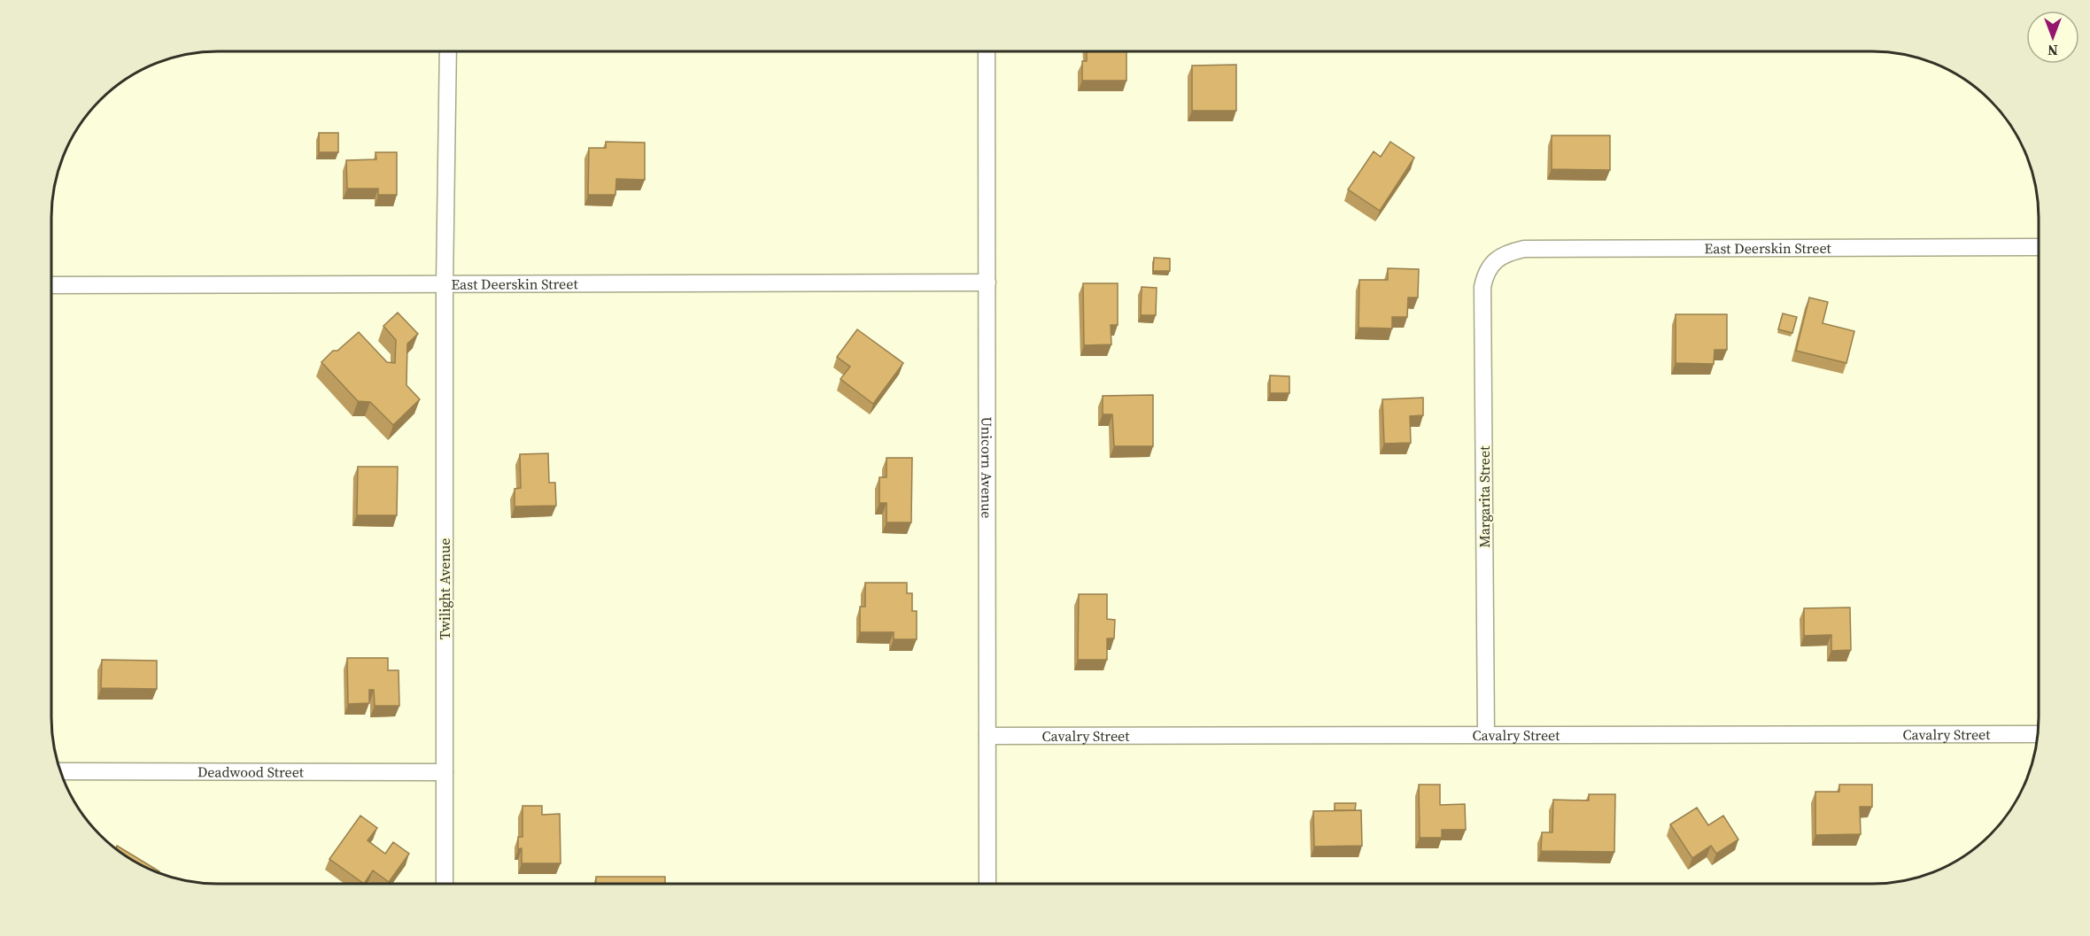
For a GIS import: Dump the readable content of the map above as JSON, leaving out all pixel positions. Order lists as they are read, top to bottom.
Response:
{
  "streets": {
    "street": [
      "East Deerskin Street",
      "Unicorn Avenue",
      "Margarita Street",
      "Twilight Avenue",
      "Cavalry Street",
      "Deadwood Street"
    ]
  },
  "crossings": [
    ["East Deerskin Street", "Unicorn Avenue"],
    ["East Deerskin Street", "Margarita Street"],
    ["East Deerskin Street", "Twilight Avenue"],
    ["Unicorn Avenue", "Cavalry Street"],
    ["Margarita Street", "Cavalry Street"],
    ["Twilight Avenue", "Deadwood Street"]
  ],
  "north": "bottom"
}
